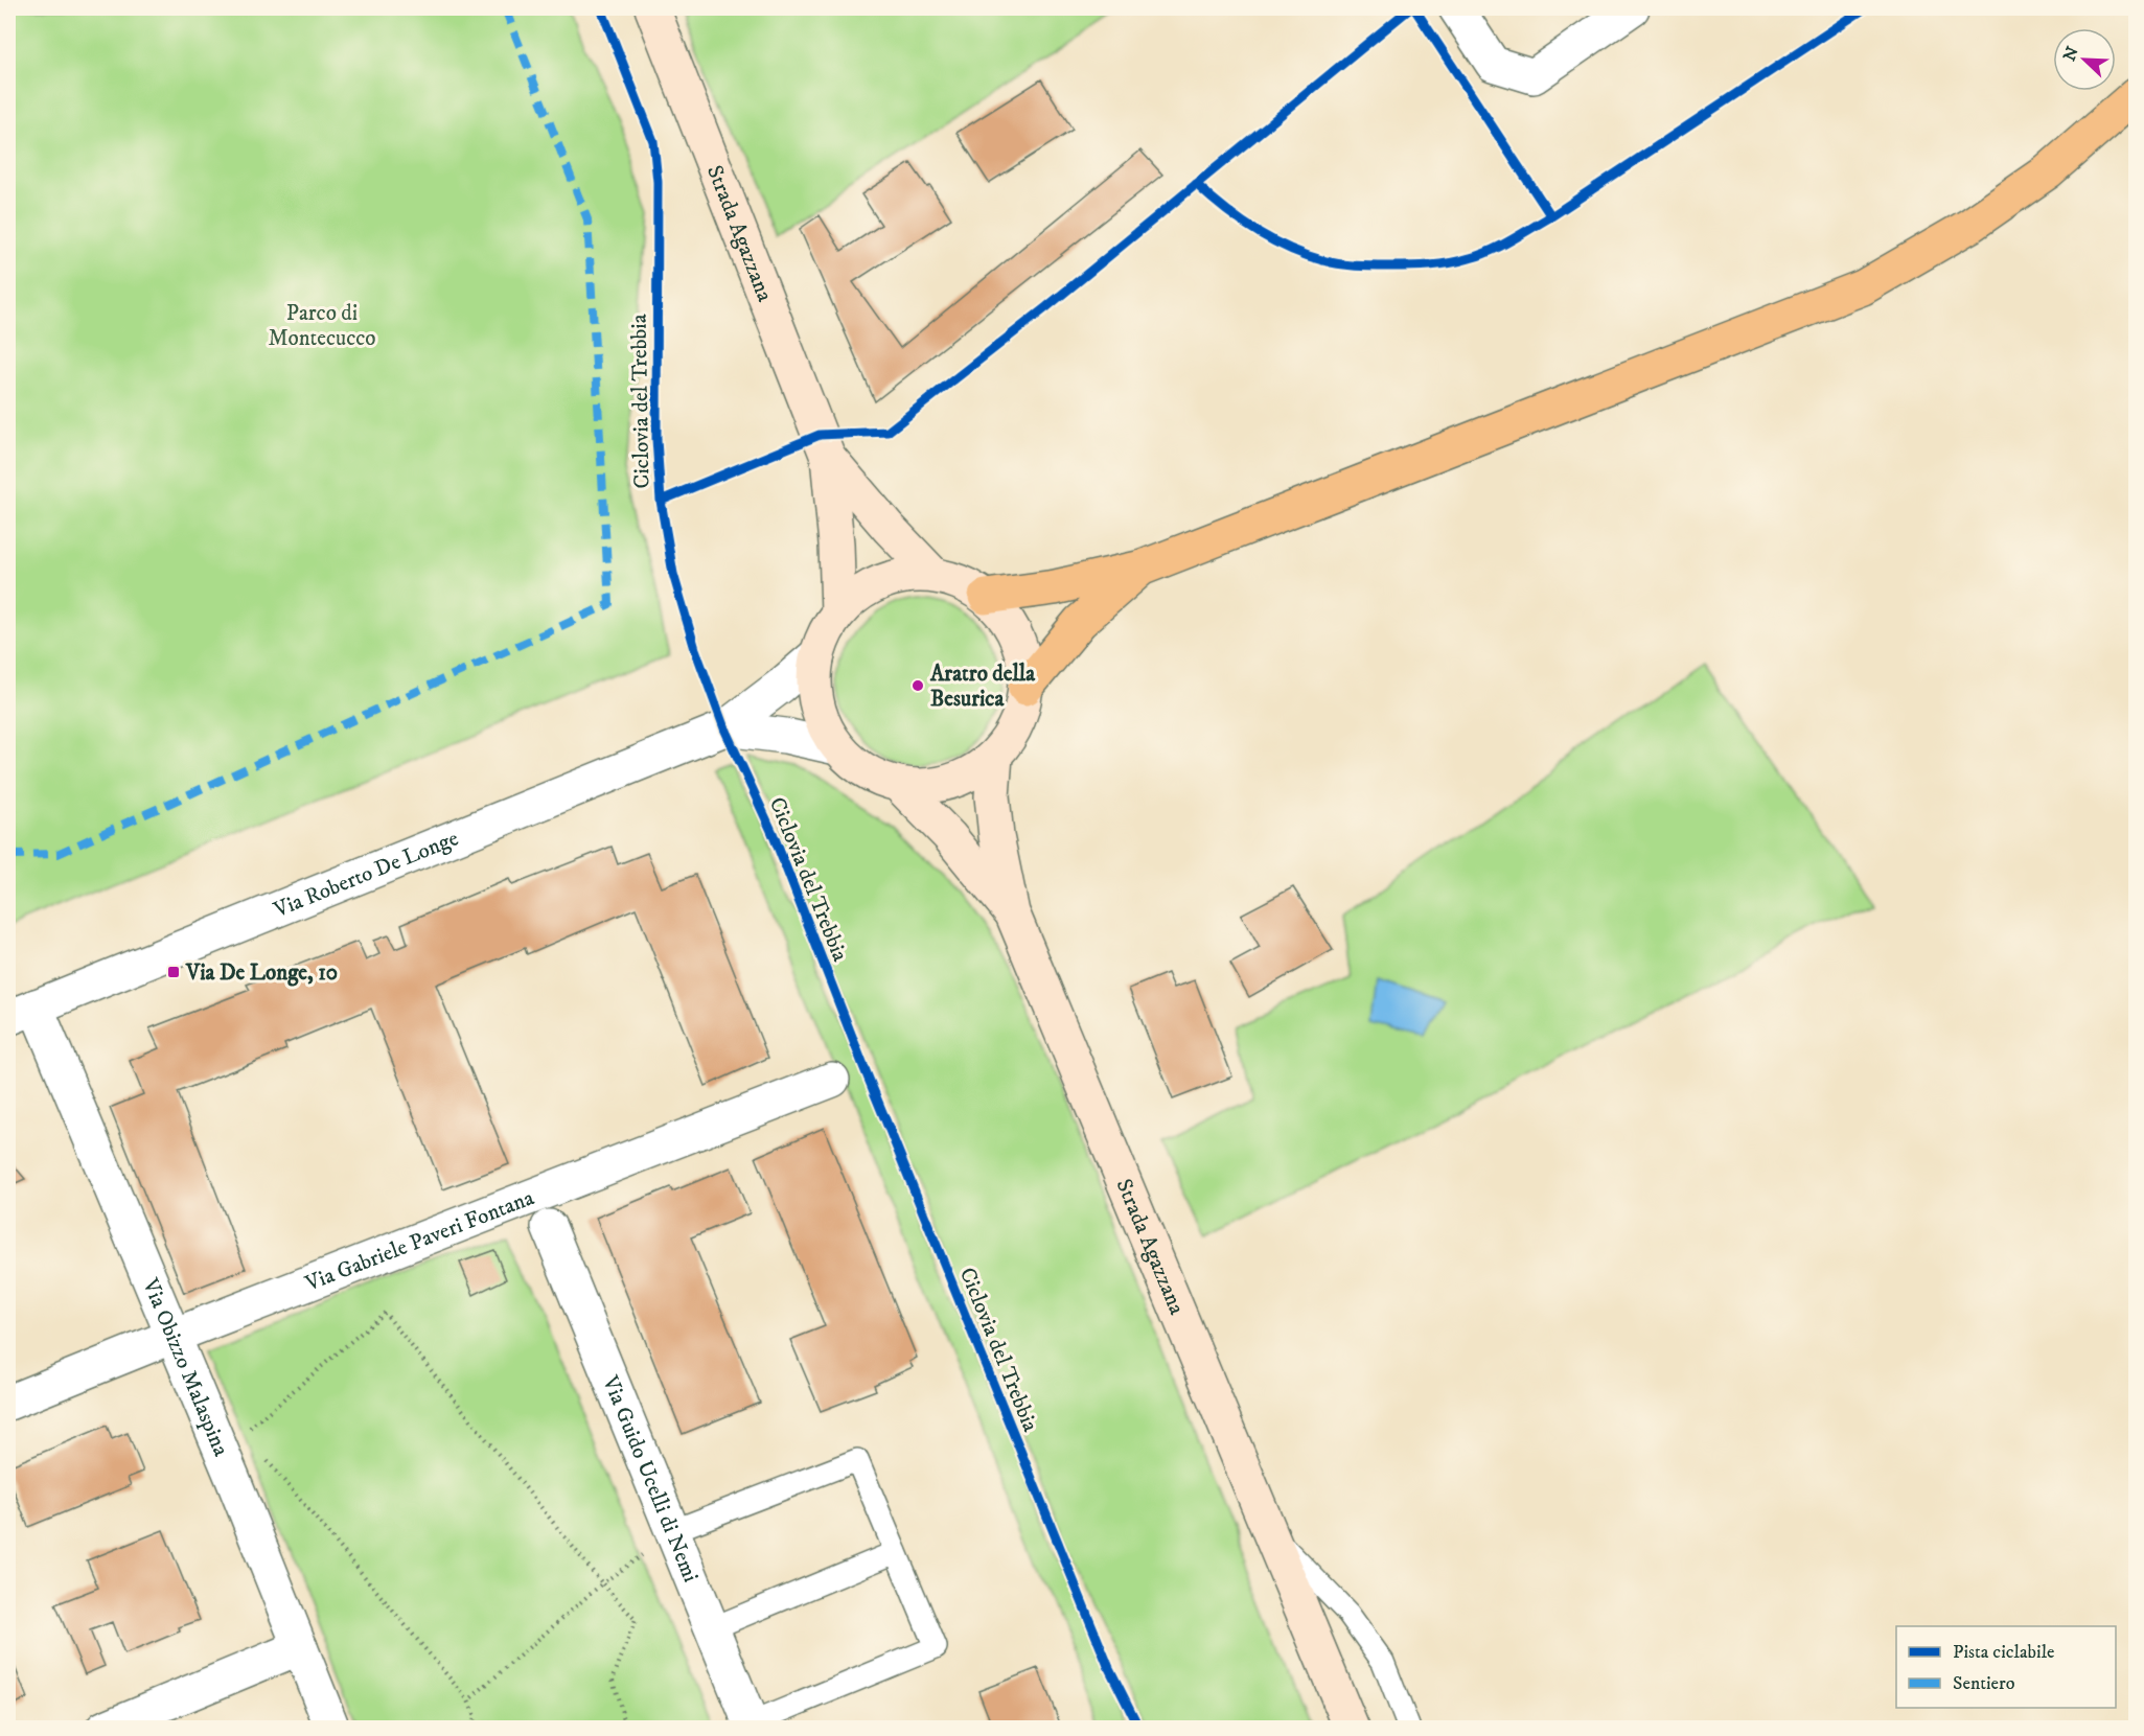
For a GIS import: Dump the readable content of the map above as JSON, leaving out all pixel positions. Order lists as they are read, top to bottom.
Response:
{
  "streets": {
    "main road": ["Strada Agazzana"],
    "street": [
      "Via Roberto De Longe",
      "Via Gabriele Paveri Fontana",
      "Via Obizzo Malaspina",
      "Via Guido Ucelli di Nemi"
    ],
    "cycle path": ["Ciclovia del Trebbia"]
  },
  "crossings": [
    ["Via Roberto De Longe", "Via Obizzo Malaspina"],
    ["Via Gabriele Paveri Fontana", "Via Obizzo Malaspina"]
  ],
  "parks": ["Parco di Montecucco"],
  "places": {
    "other": ["Aratro della Besurica"],
    "transit": ["Via De Longe, 10"]
  },
  "legend": ["Pista ciclabile", "Sentiero"],
  "north": "top left"
}
